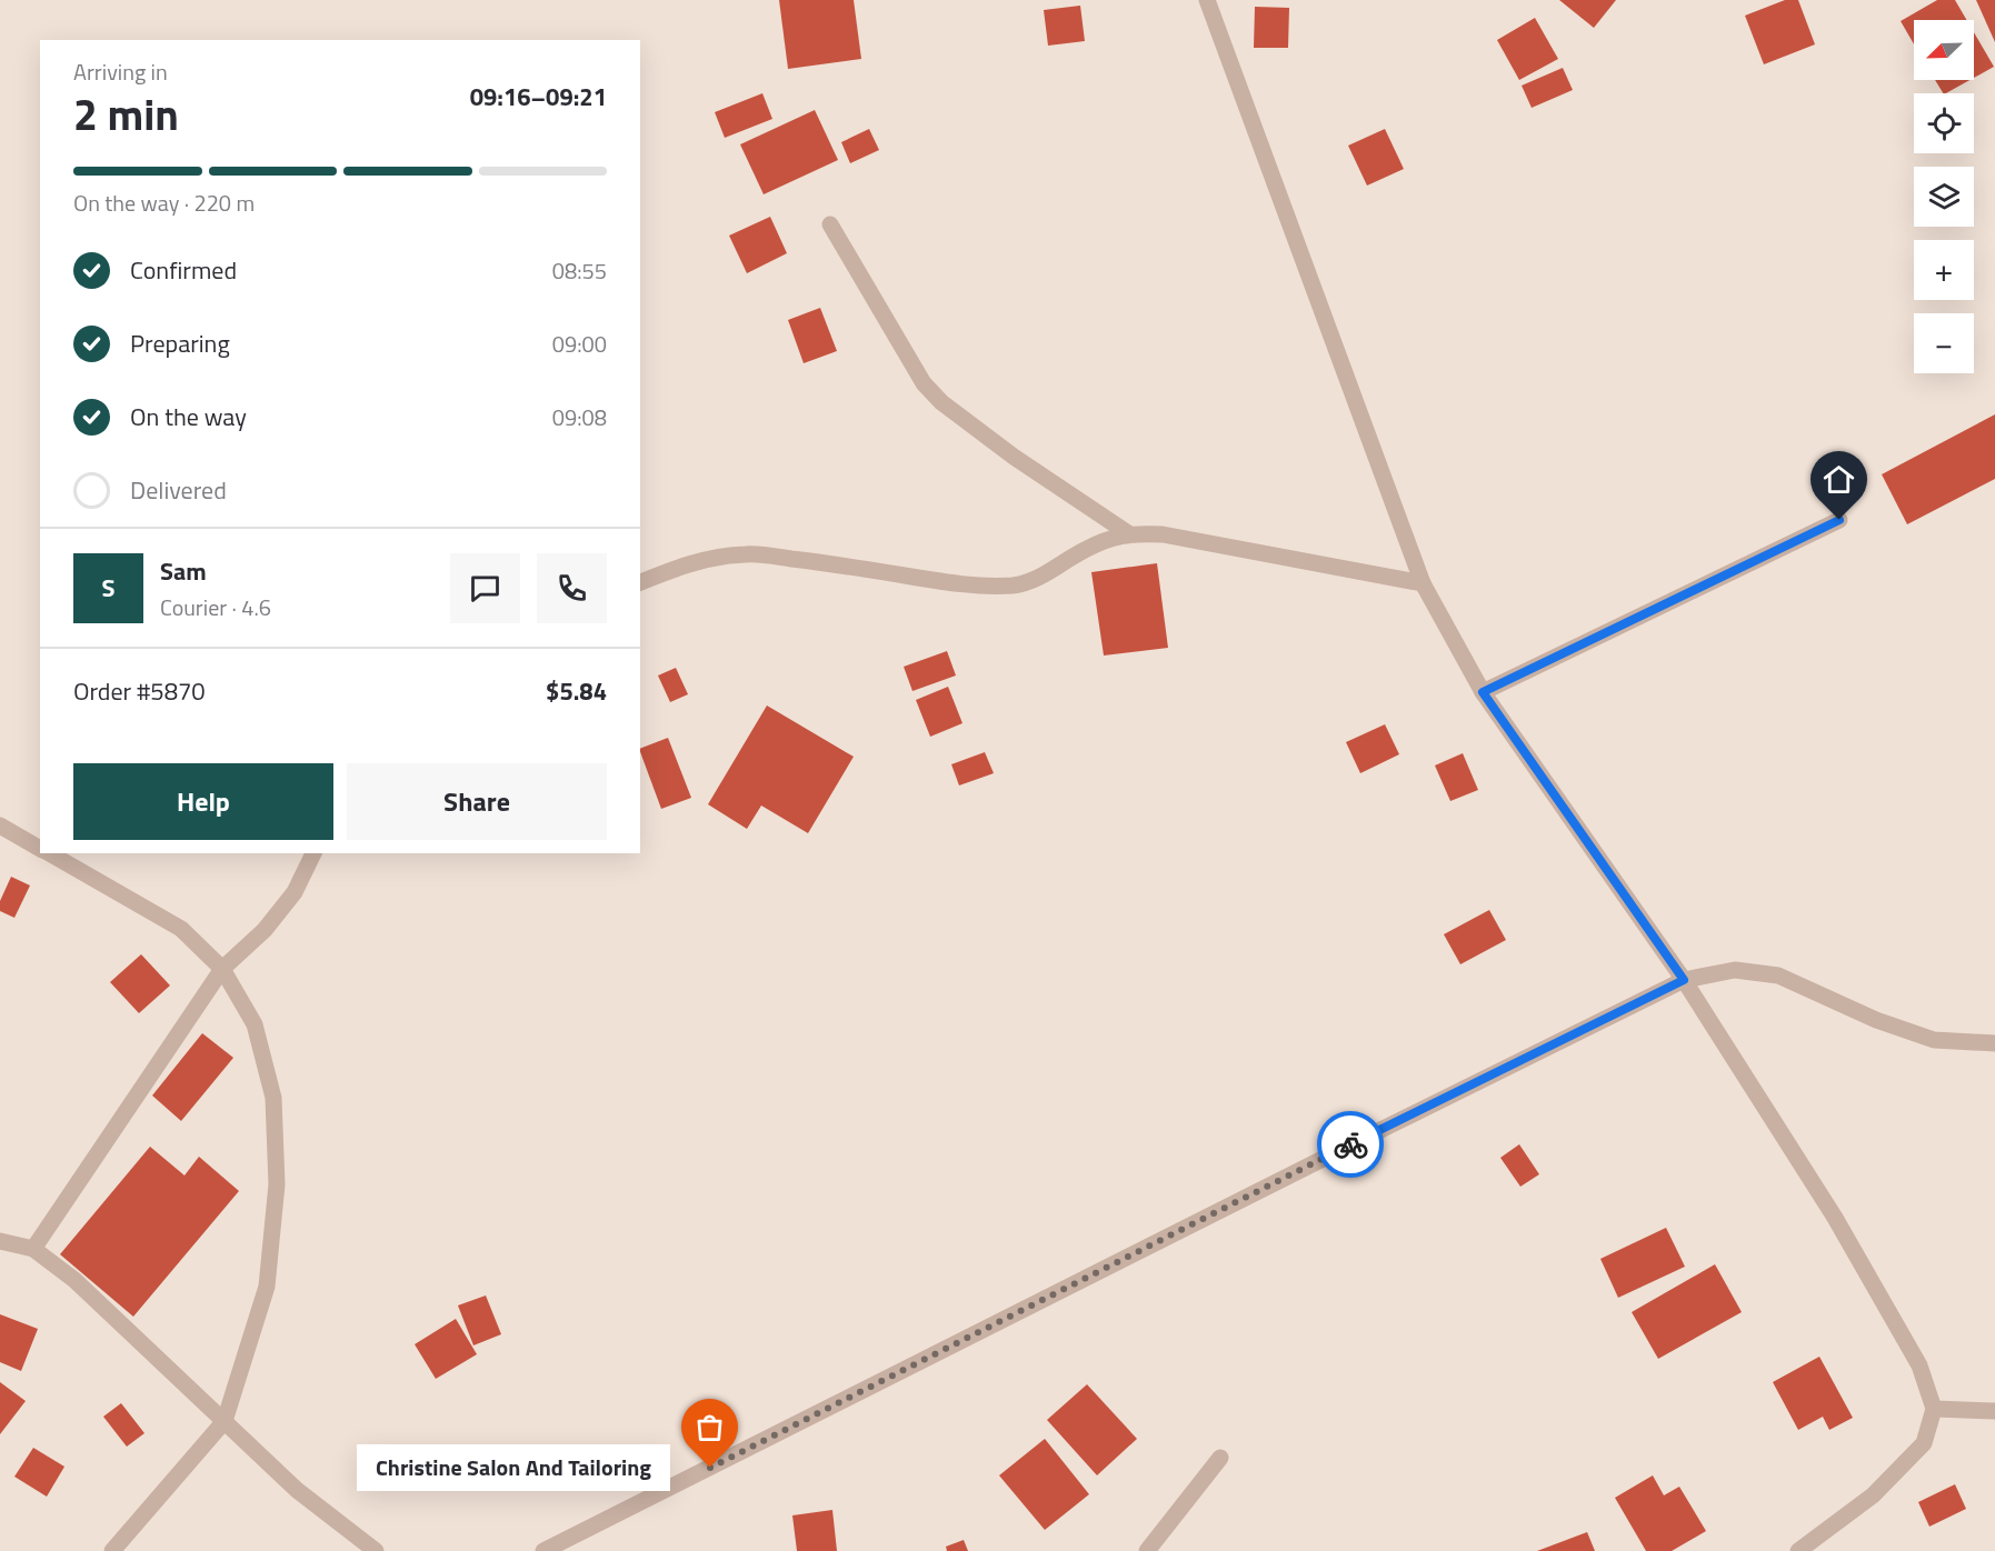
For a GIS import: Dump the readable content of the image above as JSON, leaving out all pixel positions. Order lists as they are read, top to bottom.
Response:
{
  "places": ["Christine Salon And Tailoring"],
  "north": "bottom left",
  "page": {
    "map_buttons": ["+", "−"],
    "heading": ["2 min", "Arriving in", "09:16–09:21"],
    "panel": [
      "Sam",
      "Courier · 4.6",
      "Order #5870",
      "$5.84"
    ],
    "bar": "On the way · 220 m",
    "list": [
      ["Confirmed", "08:55"],
      ["Preparing", "09:00"],
      ["On the way", "09:08"],
      "Delivered"
    ],
    "round": "S",
    "buttons": ["Help", "Share"],
    "bubble": "Christine Salon And Tailoring"
  }
}
